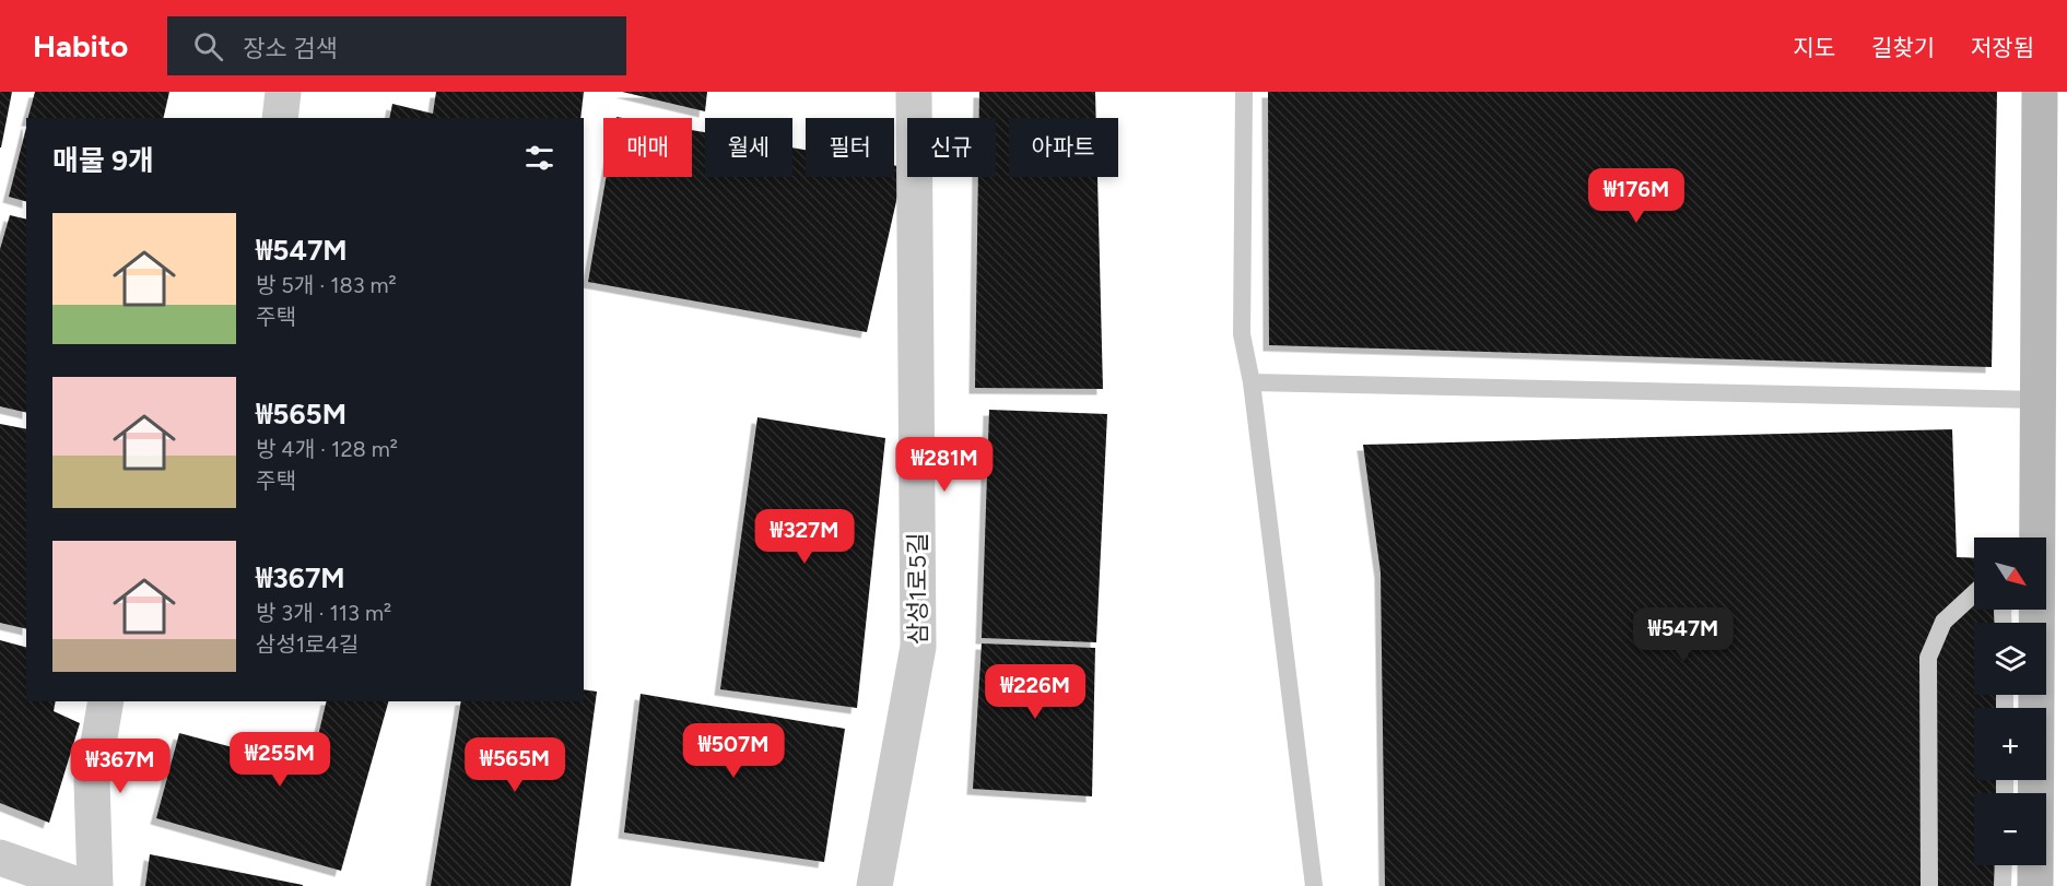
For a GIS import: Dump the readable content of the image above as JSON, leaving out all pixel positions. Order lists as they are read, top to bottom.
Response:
{
  "streets": {
    "street": ["삼성1로5길"]
  },
  "north": "bottom right",
  "page": {
    "header": "Habito",
    "search": "장소 검색",
    "nav": ["지도", "길찾기", "저장됨"],
    "chip": [
      "매매",
      "월세",
      "필터",
      "신규",
      "아파트"
    ],
    "heading": "매물 9개",
    "price": [
      "₩176M",
      "₩281M",
      "₩327M",
      "₩547M",
      "₩226M",
      "₩507M",
      "₩255M",
      "₩565M",
      "₩367M"
    ],
    "list": [
      {
        "name": "₩547M",
        "note": "방 5개 · 183 m² · 주택"
      },
      {
        "name": "₩565M",
        "note": "방 4개 · 128 m² · 주택"
      },
      {
        "name": "₩367M",
        "note": "방 3개 · 113 m² · 삼성1로4길"
      }
    ],
    "map_buttons": ["+", "−"]
  }
}
